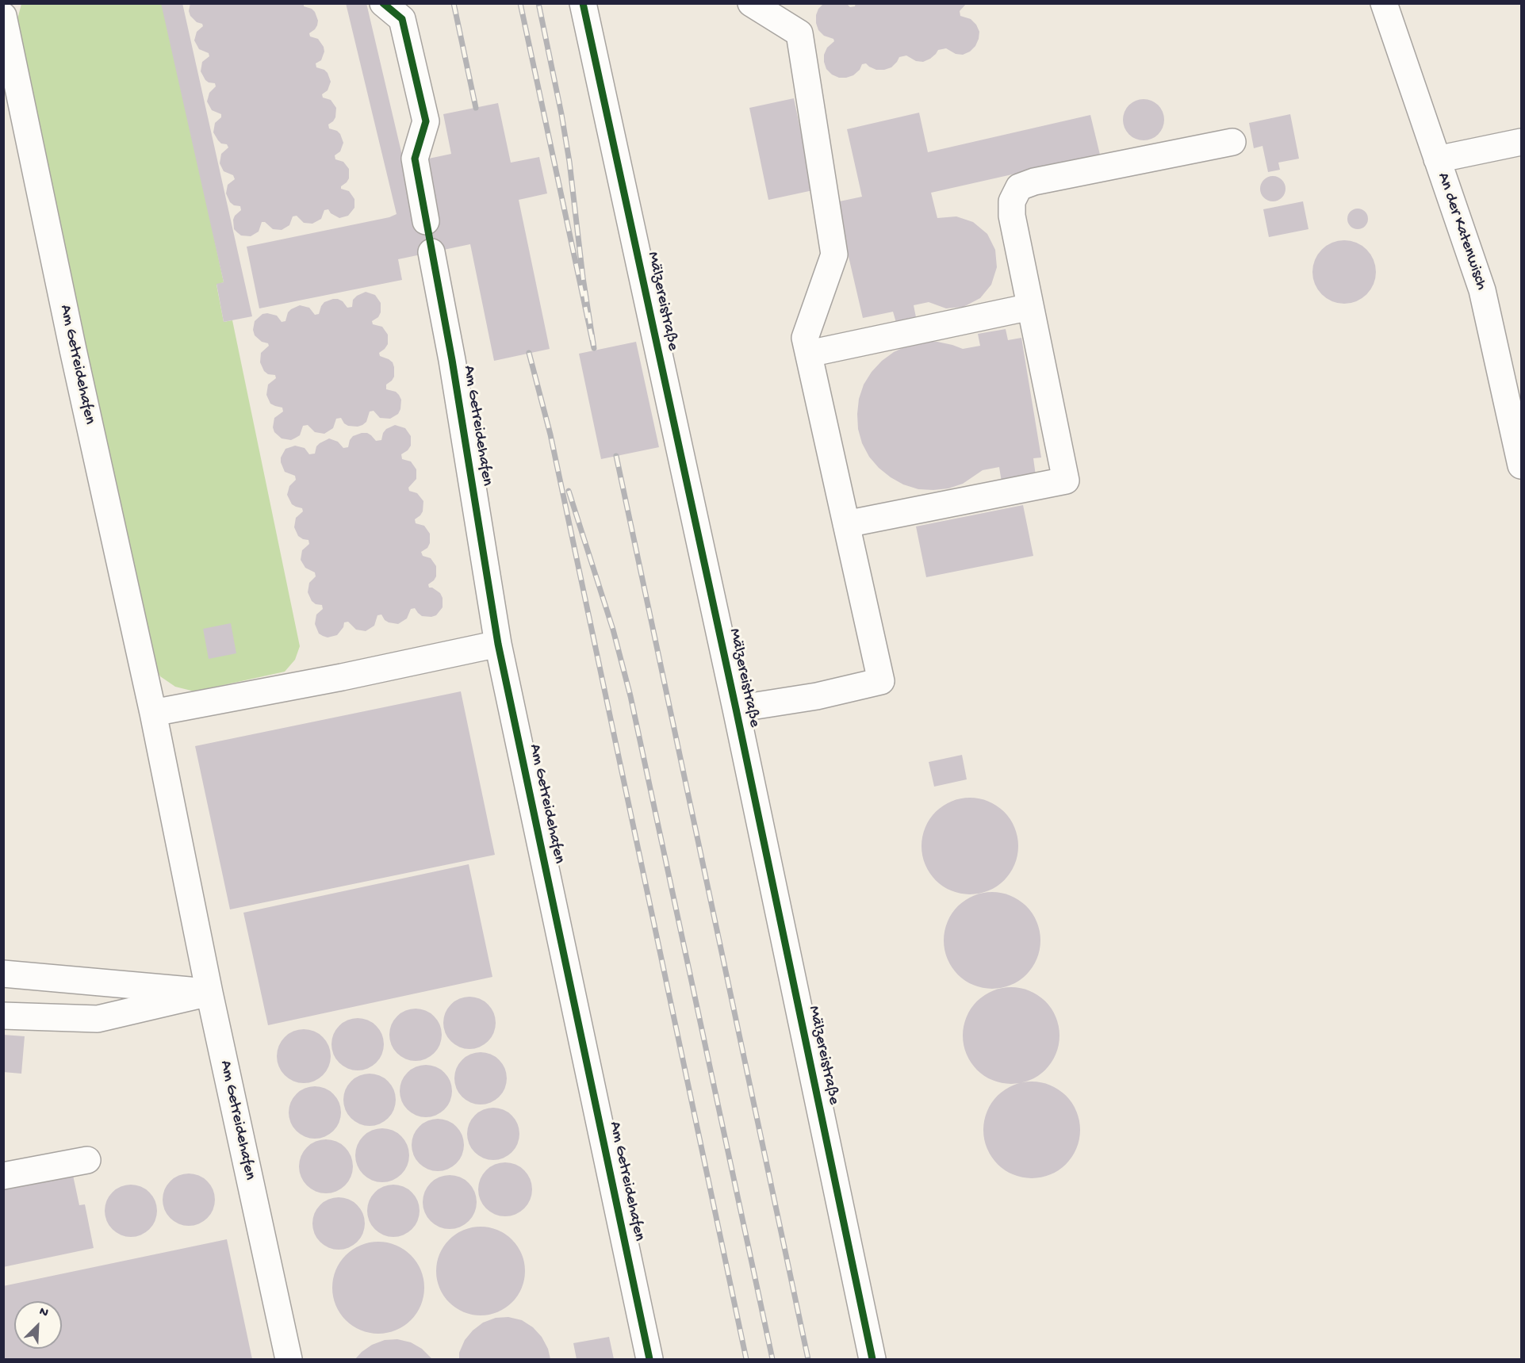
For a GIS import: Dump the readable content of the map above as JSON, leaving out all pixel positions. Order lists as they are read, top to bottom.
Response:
{
  "streets": {
    "street": ["An der Katenwisch", "Mälzereistraße", "Am Getreidehafen"]
  },
  "north": "top right"
}
